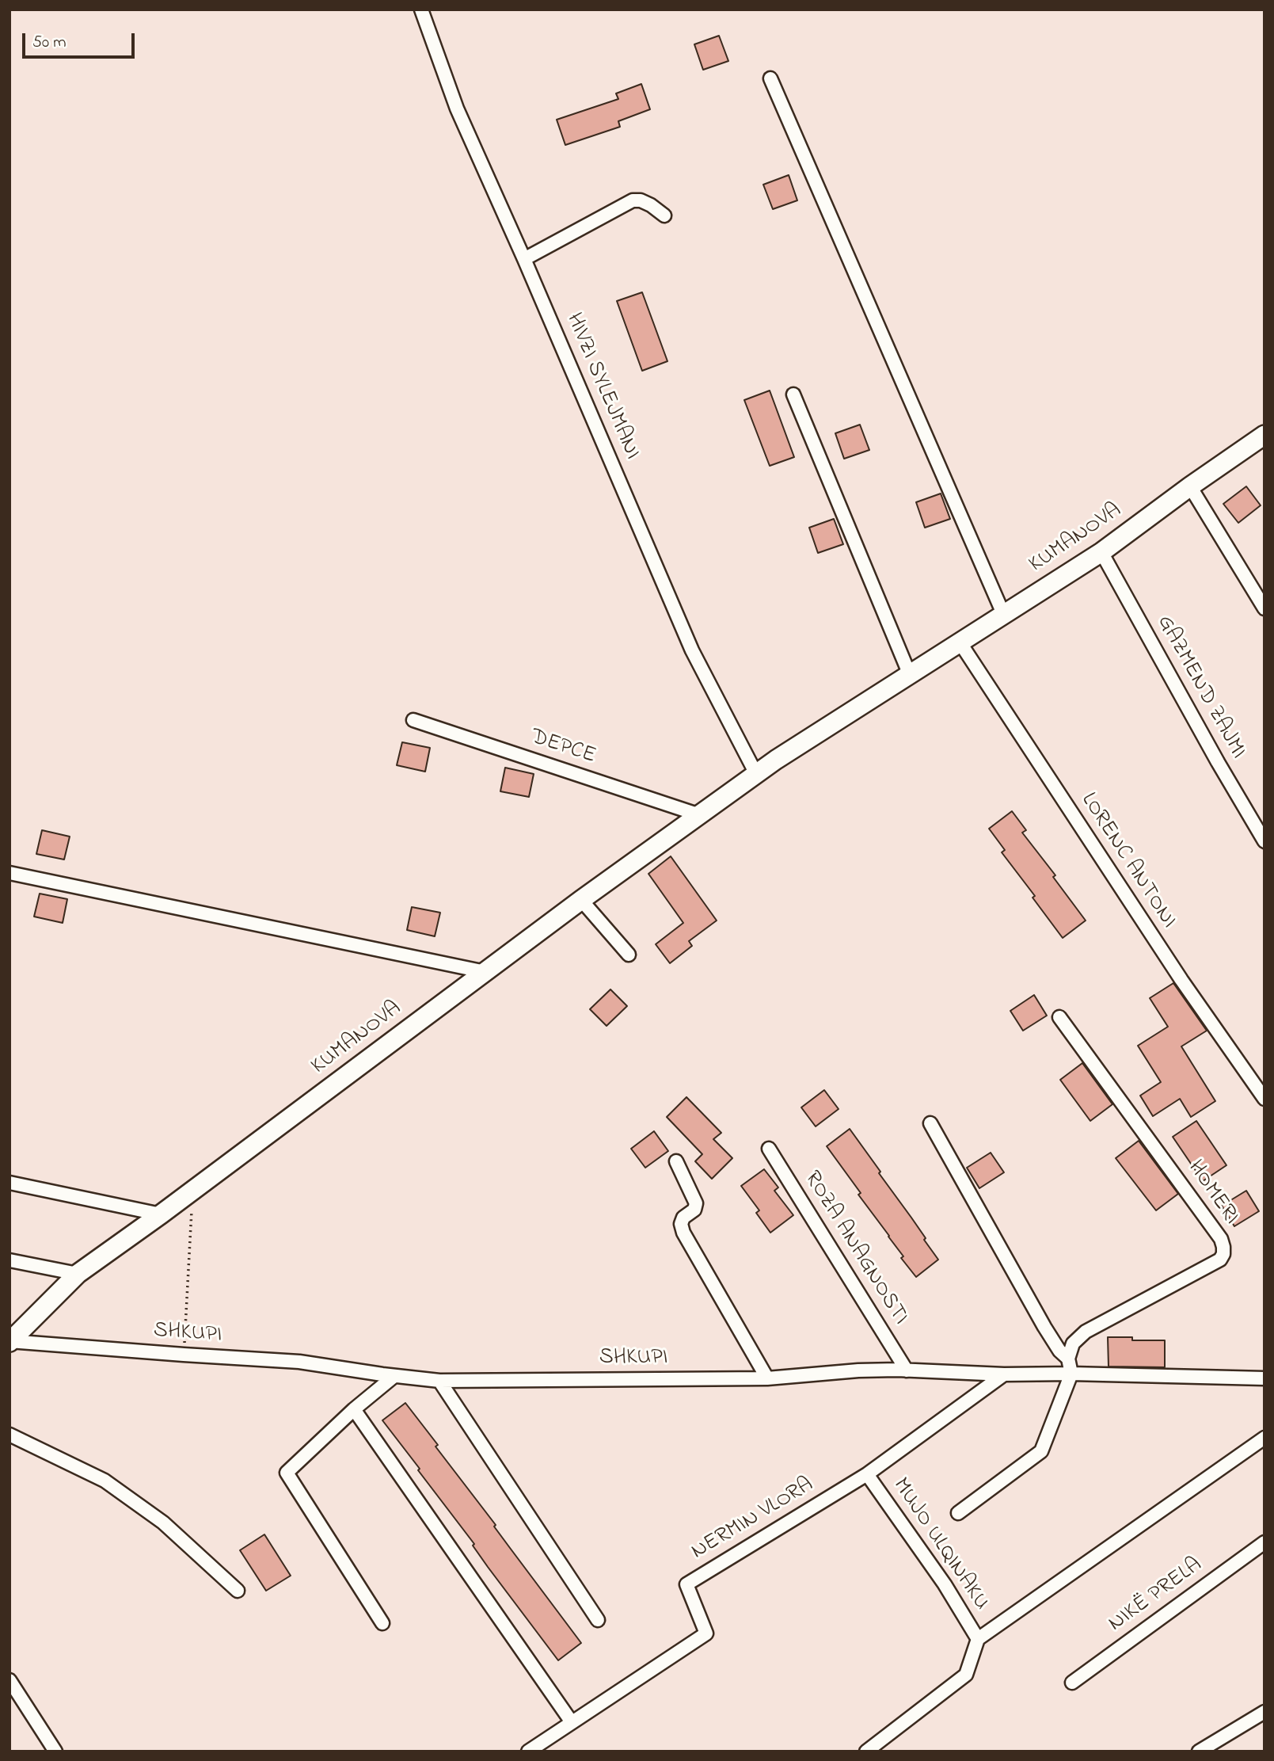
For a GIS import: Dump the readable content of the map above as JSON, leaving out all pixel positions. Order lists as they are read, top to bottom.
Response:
{
  "streets": {
    "main road": ["KUMANOVA"],
    "street": [
      "HIVZI SYLEJMANI",
      "GAZMEND ZAJMI",
      "DEPCE",
      "LORENC ANTONI",
      "HOMERI",
      "ROZA ANAGNOSTI",
      "SHKUPI",
      "NERMIN VLORA",
      "MUJO ULQINAKU",
      "NIKË PRELA"
    ]
  },
  "crossings": [
    ["HIVZI SYLEJMANI", "KUMANOVA"],
    ["KUMANOVA", "GAZMEND ZAJMI"],
    ["KUMANOVA", "DEPCE"],
    ["KUMANOVA", "LORENC ANTONI"],
    ["KUMANOVA", "SHKUPI"],
    ["ROZA ANAGNOSTI", "SHKUPI"],
    ["SHKUPI", "NERMIN VLORA"],
    ["NERMIN VLORA", "MUJO ULQINAKU"]
  ],
  "scale_bar": "50 m"
}
